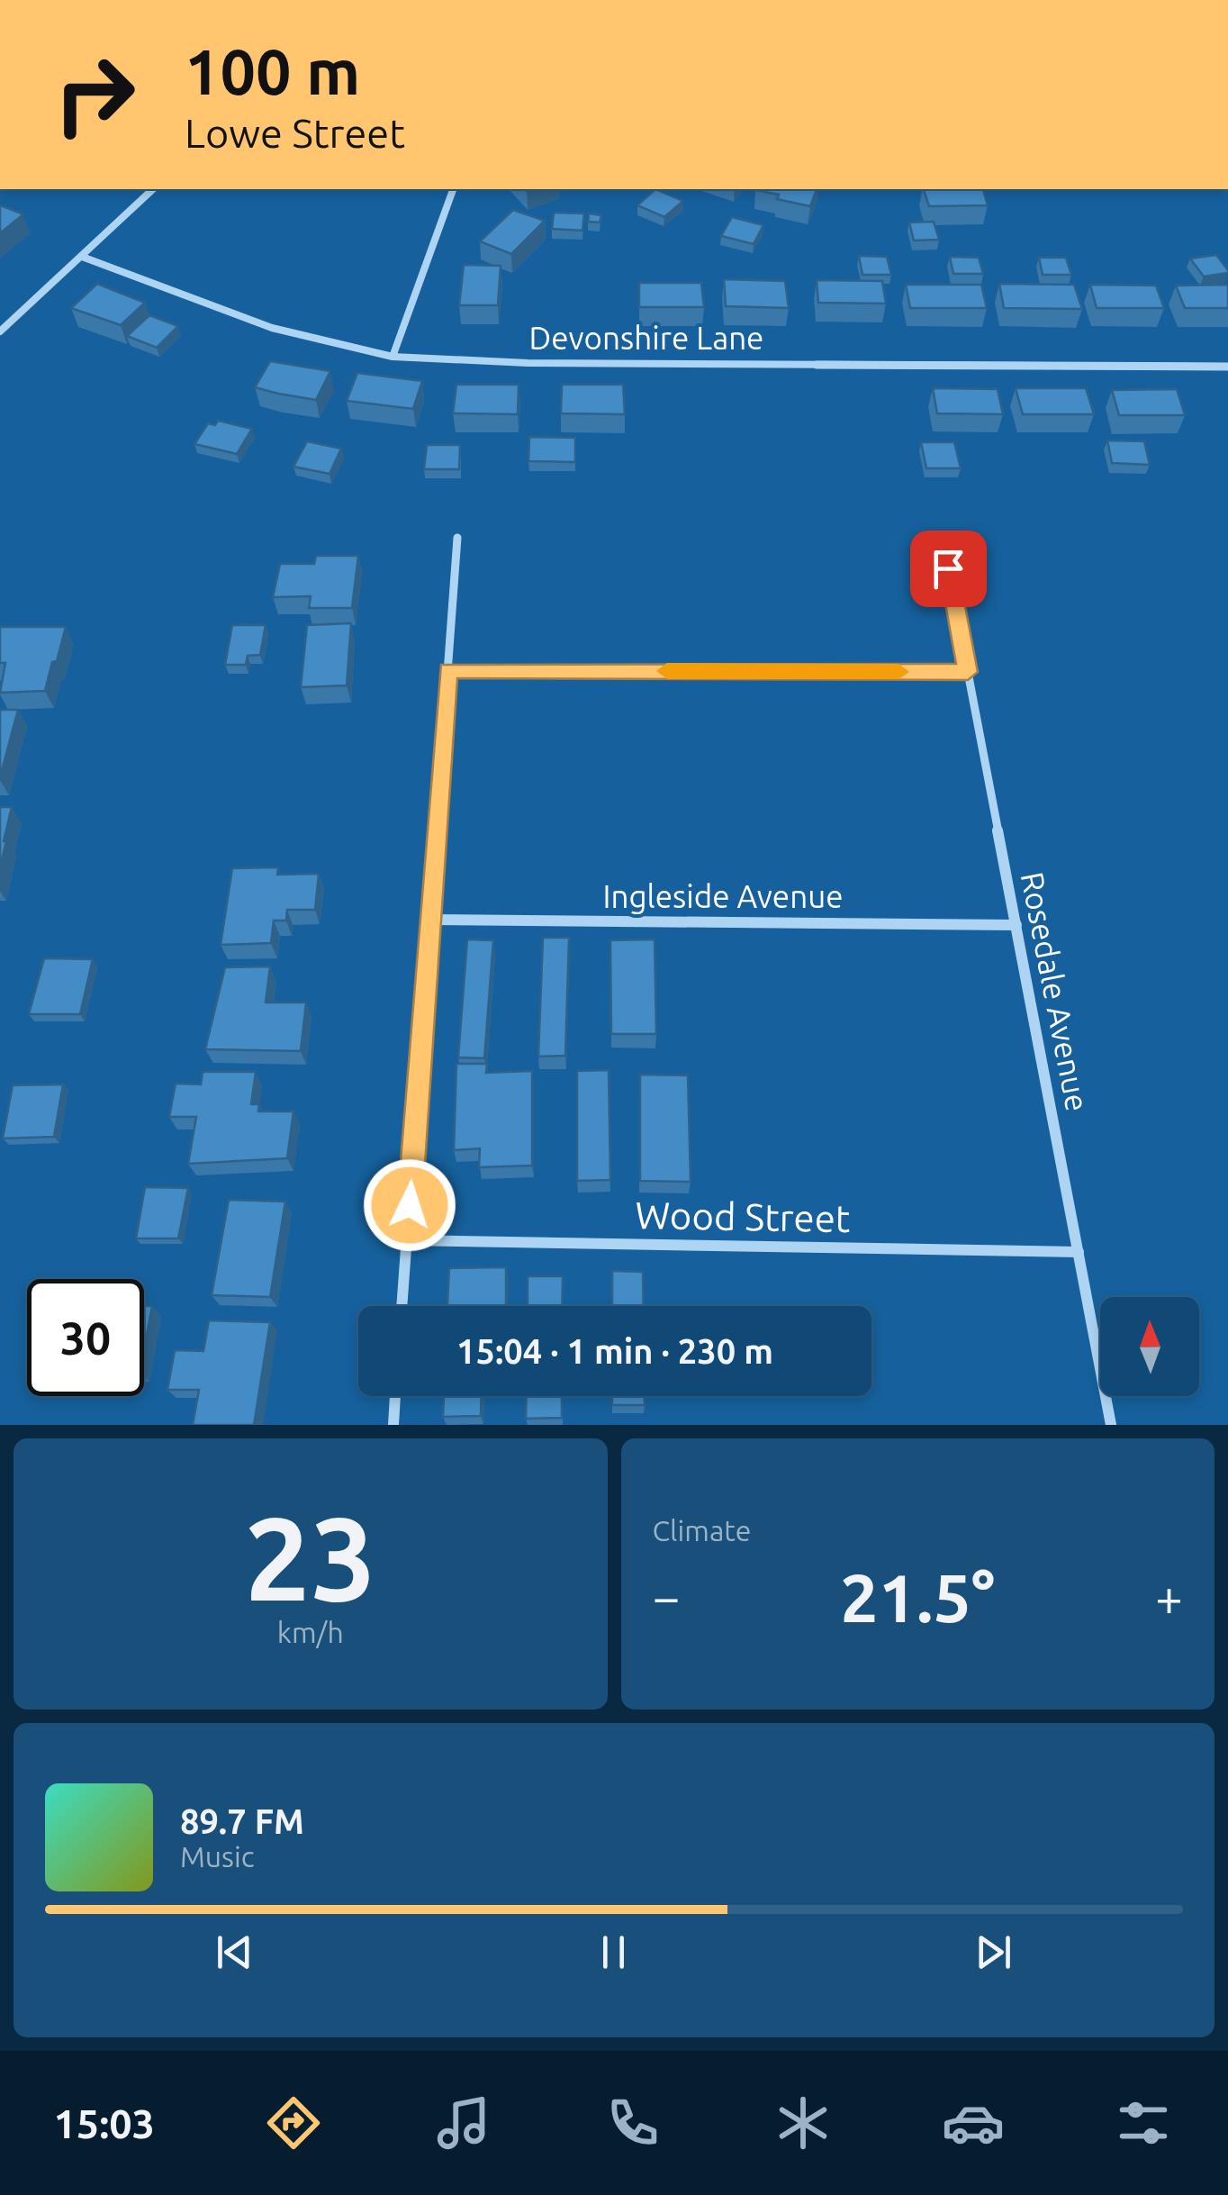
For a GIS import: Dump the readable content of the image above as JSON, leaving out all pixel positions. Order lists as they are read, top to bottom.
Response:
{
  "streets": {
    "street": [
      "Devonshire Lane",
      "Ingleside Avenue",
      "Rosedale Avenue",
      "Wood Street"
    ]
  },
  "crossings": [
    ["Ingleside Avenue", "Rosedale Avenue"],
    ["Rosedale Avenue", "Wood Street"]
  ],
  "north": "top",
  "page": {
    "turn": ["100 m", "Lowe Street"],
    "limit": "30",
    "trip": "15:04 · 1 min · 230 m",
    "tile": [
      ["23", "km/h"],
      "Climate"
    ],
    "heat": ["−", "21.5°", "+"],
    "song": ["89.7 FM", "Music"],
    "tabs": "15:03"
  }
}
